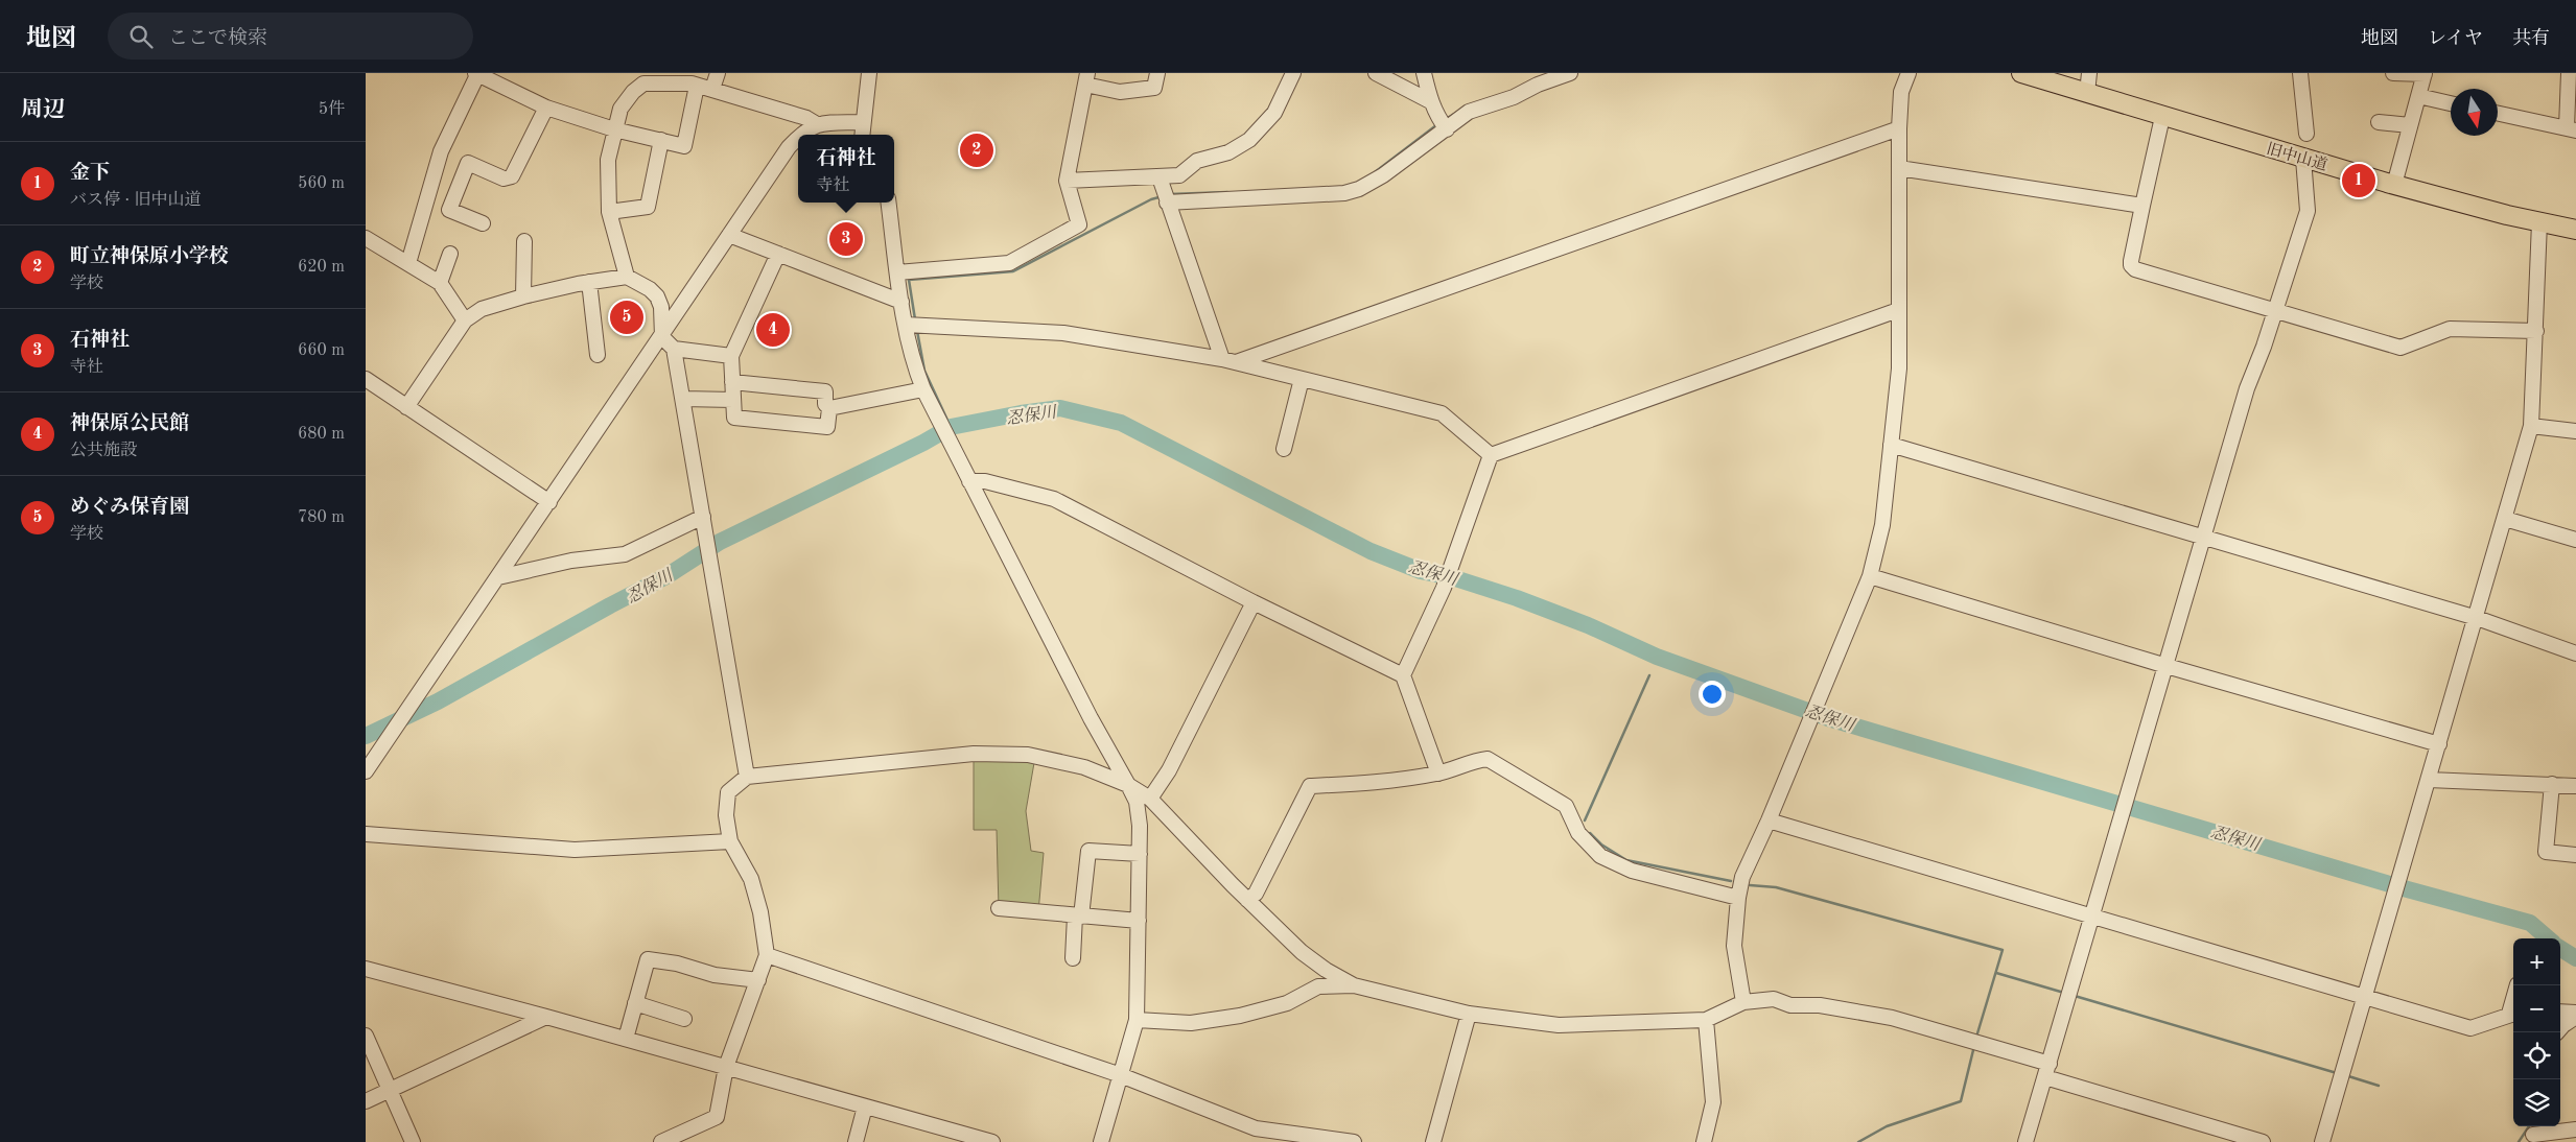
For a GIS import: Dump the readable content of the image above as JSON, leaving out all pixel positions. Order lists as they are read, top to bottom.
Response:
{
  "streets": {
    "main road": ["旧中山道"]
  },
  "water": ["忍保川"],
  "north": "bottom",
  "page": {
    "header": "地図",
    "search": "ここで検索",
    "nav": ["地図", "レイヤ", "共有"],
    "heading": ["周辺", "5件"],
    "pins": [
      "2",
      "1",
      "3",
      "5",
      "4"
    ],
    "popup": ["石神社", "寺社"],
    "list": [
      {
        "mark": "1",
        "name": "金下",
        "note": "バス停 · 旧中山道",
        "value": "560 m"
      },
      {
        "mark": "2",
        "name": "町立神保原小学校",
        "note": "学校",
        "value": "620 m"
      },
      {
        "mark": "3",
        "name": "石神社",
        "note": "寺社",
        "value": "660 m"
      },
      {
        "mark": "4",
        "name": "神保原公民館",
        "note": "公共施設",
        "value": "680 m"
      },
      {
        "mark": "5",
        "name": "めぐみ保育園",
        "note": "学校",
        "value": "780 m"
      }
    ],
    "map_buttons": ["+", "−"]
  }
}
